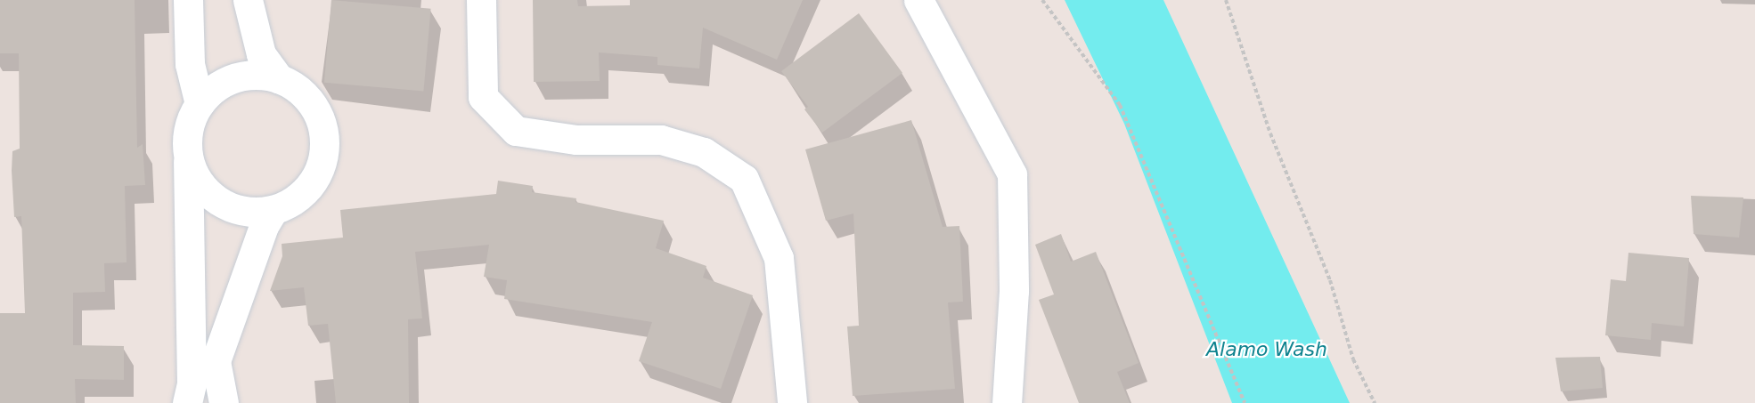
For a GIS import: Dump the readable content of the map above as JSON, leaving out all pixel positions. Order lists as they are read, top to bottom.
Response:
{
  "water": ["Alamo Wash"]
}
